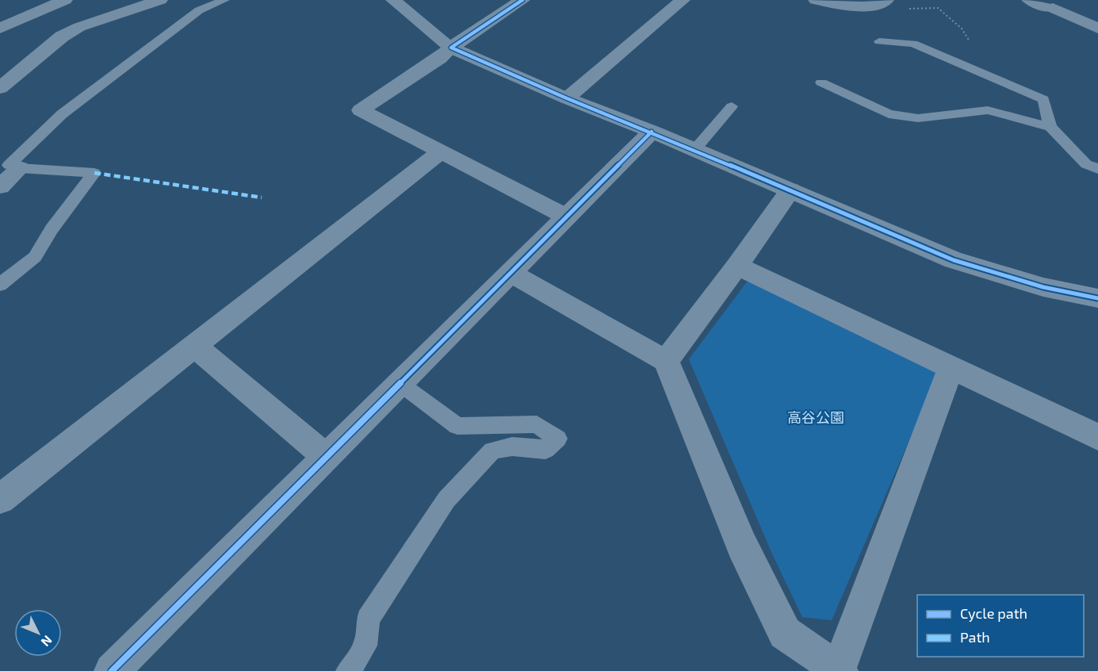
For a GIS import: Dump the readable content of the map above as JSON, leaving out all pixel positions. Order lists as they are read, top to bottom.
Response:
{
  "parks": ["高谷公園"],
  "legend": ["Cycle path", "Path"],
  "north": "bottom right"
}
